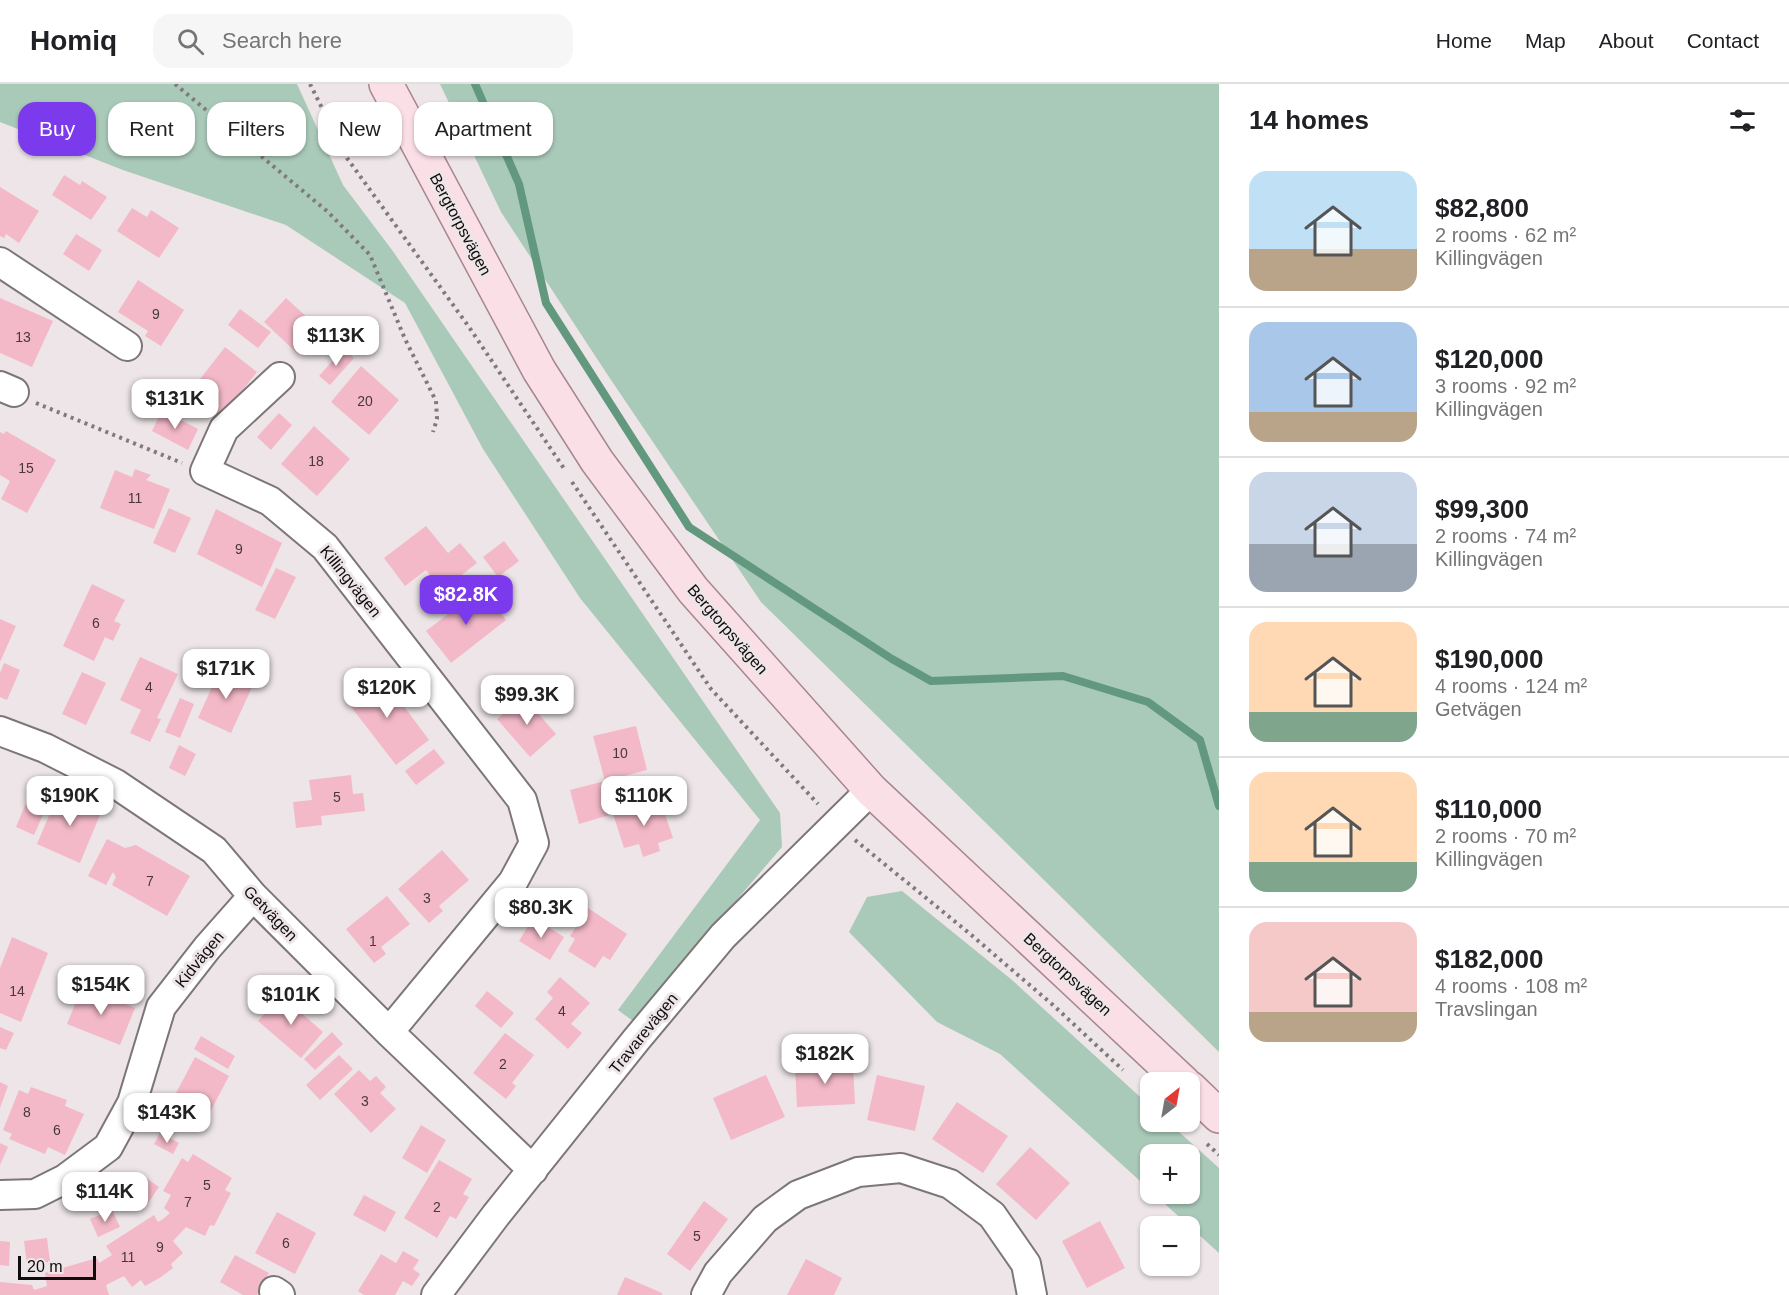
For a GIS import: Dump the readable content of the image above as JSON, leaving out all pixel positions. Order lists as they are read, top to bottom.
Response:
{
  "streets": {
    "main road": ["Bergtorpsvägen"],
    "street": [
      "Killingvägen",
      "Getvägen",
      "Kidvägen",
      "Travarevägen"
    ]
  },
  "crossings": [
    ["Bergtorpsvägen", "Travarevägen"],
    ["Killingvägen", "Getvägen"],
    ["Getvägen", "Kidvägen"],
    ["Getvägen", "Travarevägen"]
  ],
  "house_numbers": [
    "9",
    "13",
    "20",
    "18",
    "15",
    "11",
    "9",
    "6",
    "4",
    "10",
    "5",
    "7",
    "3",
    "1",
    "14",
    "4",
    "2",
    "3",
    "8",
    "6",
    "5",
    "7",
    "2",
    "5",
    "6",
    "9",
    "11"
  ],
  "scale_bar": "20 m",
  "north": "top right",
  "page": {
    "header": "Homiq",
    "search": "Search here",
    "nav": [
      "Home",
      "Map",
      "About",
      "Contact"
    ],
    "heading": "14 homes",
    "chip": [
      "Buy",
      "Rent",
      "Filters",
      "New",
      "Apartment"
    ],
    "list": [
      {
        "name": "$82,800",
        "note": "2 rooms · 62 m² · Killingvägen"
      },
      {
        "name": "$120,000",
        "note": "3 rooms · 92 m² · Killingvägen"
      },
      {
        "name": "$99,300",
        "note": "2 rooms · 74 m² · Killingvägen"
      },
      {
        "name": "$190,000",
        "note": "4 rooms · 124 m² · Getvägen"
      },
      {
        "name": "$110,000",
        "note": "2 rooms · 70 m² · Killingvägen"
      },
      {
        "name": "$182,000",
        "note": "4 rooms · 108 m² · Travslingan"
      }
    ],
    "price": [
      "$113K",
      "$131K",
      "$82.8K",
      "$171K",
      "$120K",
      "$99.3K",
      "$190K",
      "$110K",
      "$80.3K",
      "$154K",
      "$101K",
      "$182K",
      "$143K",
      "$114K"
    ],
    "map_buttons": ["+", "−"],
    "scale": "20 m"
  }
}
